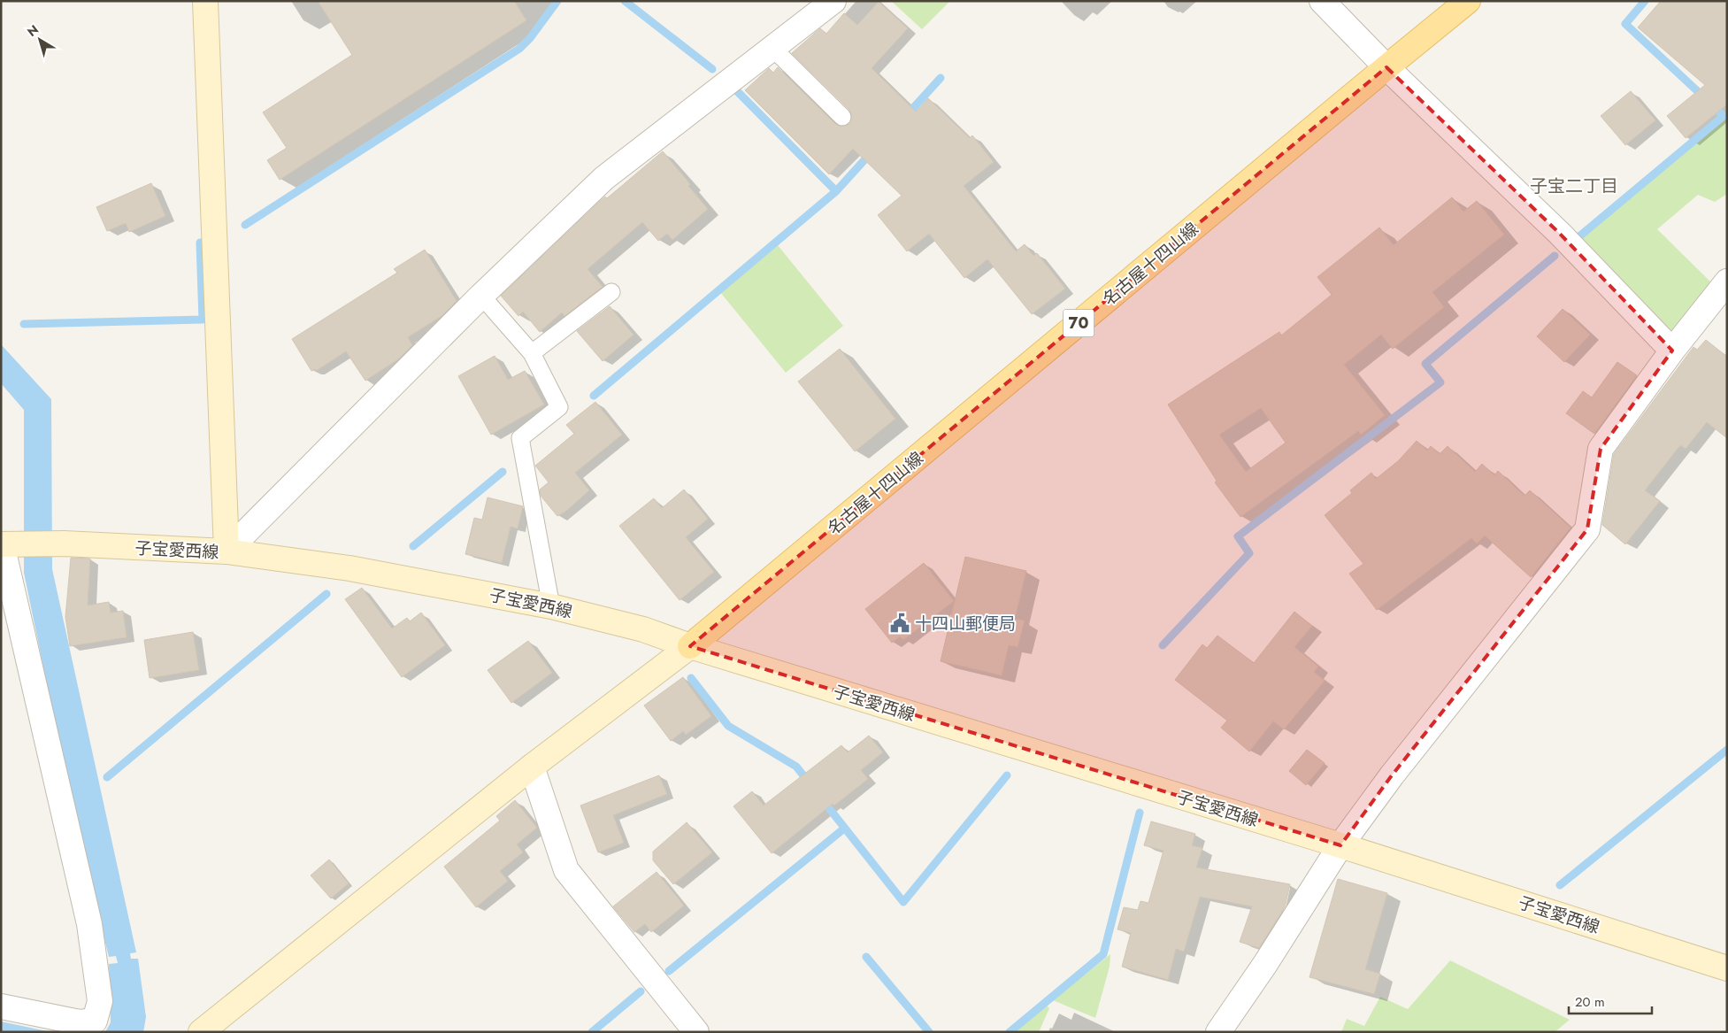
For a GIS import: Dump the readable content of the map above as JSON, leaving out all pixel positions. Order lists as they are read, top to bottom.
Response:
{
  "streets": {
    "main road": ["名古屋十四山線", "70", "子宝愛西線"]
  },
  "crossings": [
    ["名古屋十四山線", "子宝愛西線"]
  ],
  "districts": ["子宝二丁目"],
  "places": {
    "public building": ["十四山郵便局"]
  },
  "scale_bar": "20 m",
  "north": "top left"
}
